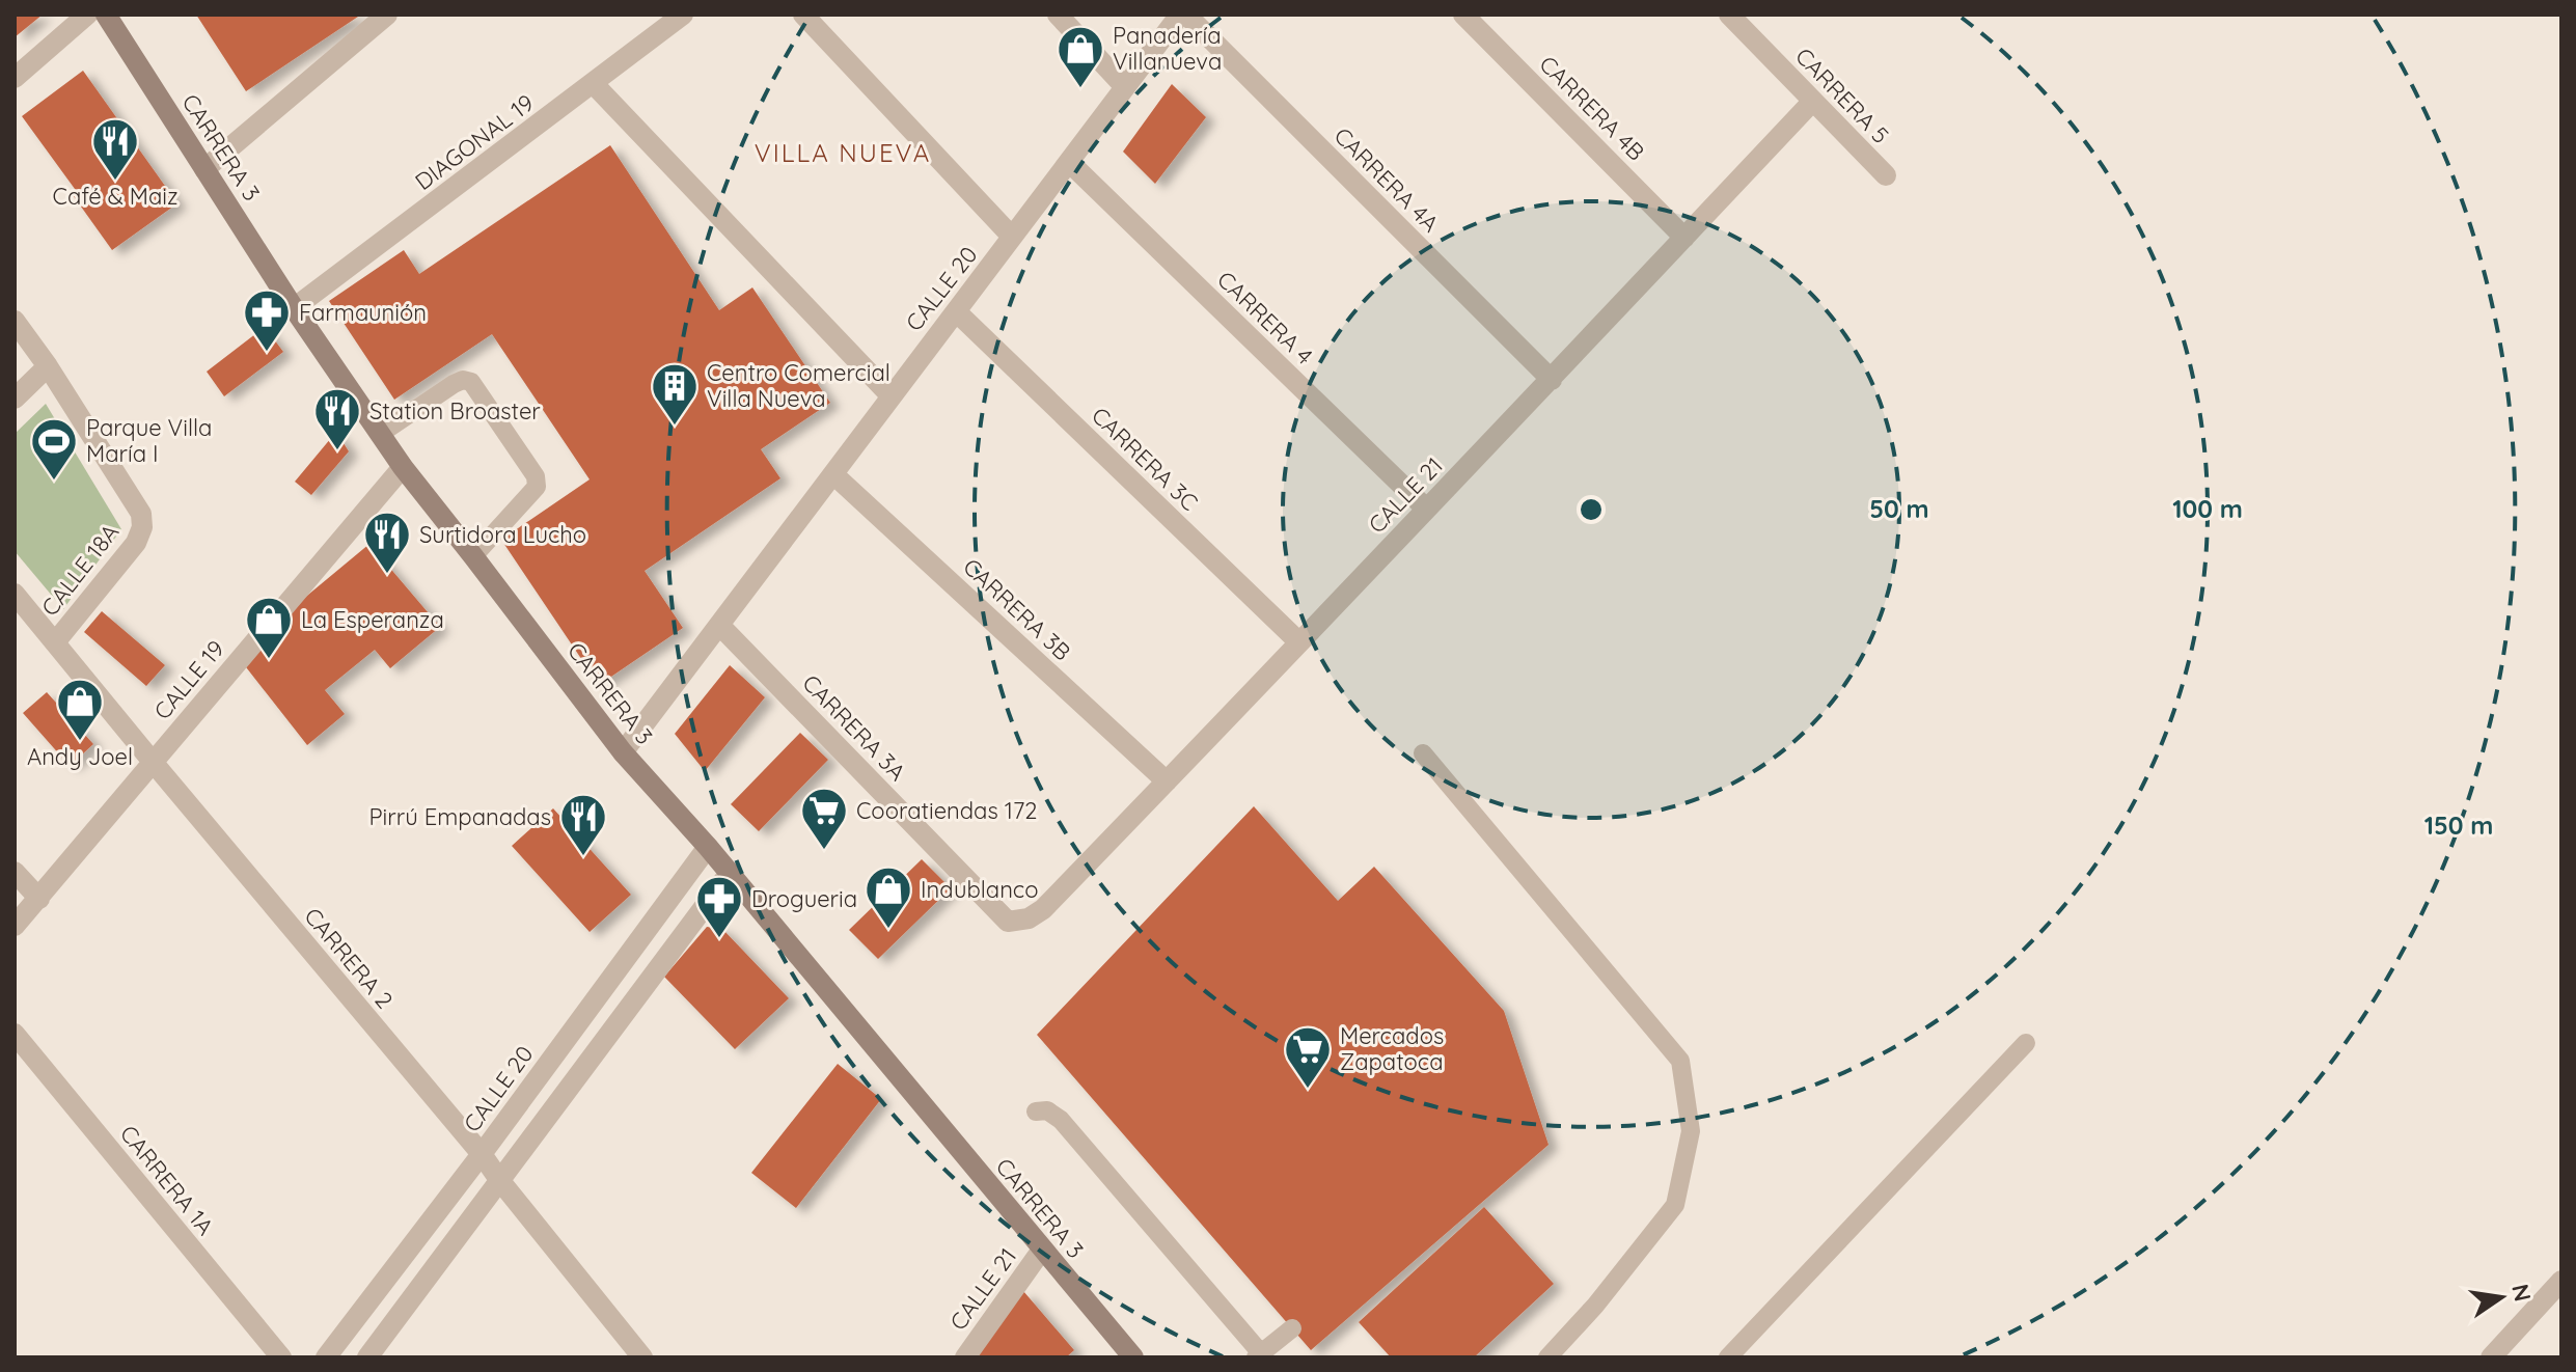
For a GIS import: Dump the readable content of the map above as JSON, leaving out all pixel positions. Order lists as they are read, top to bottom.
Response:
{
  "streets": {
    "main road": ["CARRERA 3"],
    "street": [
      "CARRERA 5",
      "CARRERA 4B",
      "DIAGONAL 19",
      "CARRERA 4A",
      "CALLE 20",
      "CARRERA 4",
      "CARRERA 3C",
      "CALLE 21",
      "CALLE 18A",
      "CARRERA 3B",
      "CALLE 19",
      "CARRERA 3A",
      "CARRERA 2",
      "CARRERA 1A"
    ]
  },
  "crossings": [
    ["CARRERA 5", "CALLE 21"],
    ["CARRERA 4B", "CALLE 21"],
    ["DIAGONAL 19", "CARRERA 3"],
    ["CARRERA 3", "CALLE 20"],
    ["CARRERA 3", "CALLE 21"],
    ["CARRERA 3", "CALLE 19"],
    ["CARRERA 4A", "CALLE 20"],
    ["CARRERA 4A", "CALLE 21"],
    ["CALLE 20", "CARRERA 4"],
    ["CALLE 20", "CARRERA 3C"],
    ["CALLE 20", "CARRERA 3B"],
    ["CALLE 20", "CARRERA 3A"],
    ["CALLE 20", "CARRERA 2"],
    ["CARRERA 4", "CALLE 21"],
    ["CARRERA 3C", "CALLE 21"],
    ["CALLE 21", "CARRERA 3B"],
    ["CALLE 21", "CARRERA 3A"],
    ["CALLE 18A", "CARRERA 2"],
    ["CALLE 19", "CARRERA 2"]
  ],
  "districts": ["VILLA NUEVA"],
  "places": {
    "shop": [
      "Panadería Villanueva",
      "La Esperanza",
      "Andy Joel",
      "Indublanco"
    ],
    "restaurant": [
      "Café & Maiz",
      "Station Broaster",
      "Surtidora Lucho",
      "Pirrú Empanadas"
    ],
    "pharmacy": ["Farmaunión", "Drogueria"],
    "building": ["Centro Comercial Villa Nueva"],
    "sports": ["Parque Villa María I"],
    "supermarket": ["Cooratiendas 172", "Mercados Zapatoca"]
  },
  "north": "right",
  "rings": ["50 m", "100 m", "150 m"]
}
